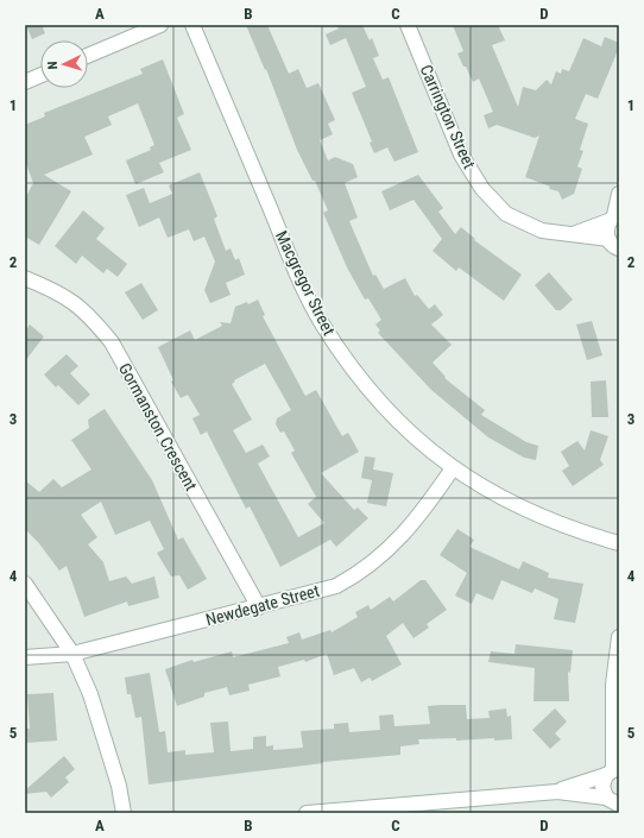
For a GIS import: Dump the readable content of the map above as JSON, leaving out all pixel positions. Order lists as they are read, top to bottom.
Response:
{
  "streets": {
    "street": [
      "Carrington Street",
      "Macgregor Street",
      "Gormanston Crescent",
      "Newdegate Street"
    ]
  },
  "crossings": [
    ["Macgregor Street", "Newdegate Street"],
    ["Gormanston Crescent", "Newdegate Street"]
  ],
  "north": "left",
  "grid": {
    "columns": [
      "A",
      "B",
      "C",
      "D"
    ],
    "rows": [
      "1",
      "2",
      "3",
      "4",
      "5"
    ]
  }
}
